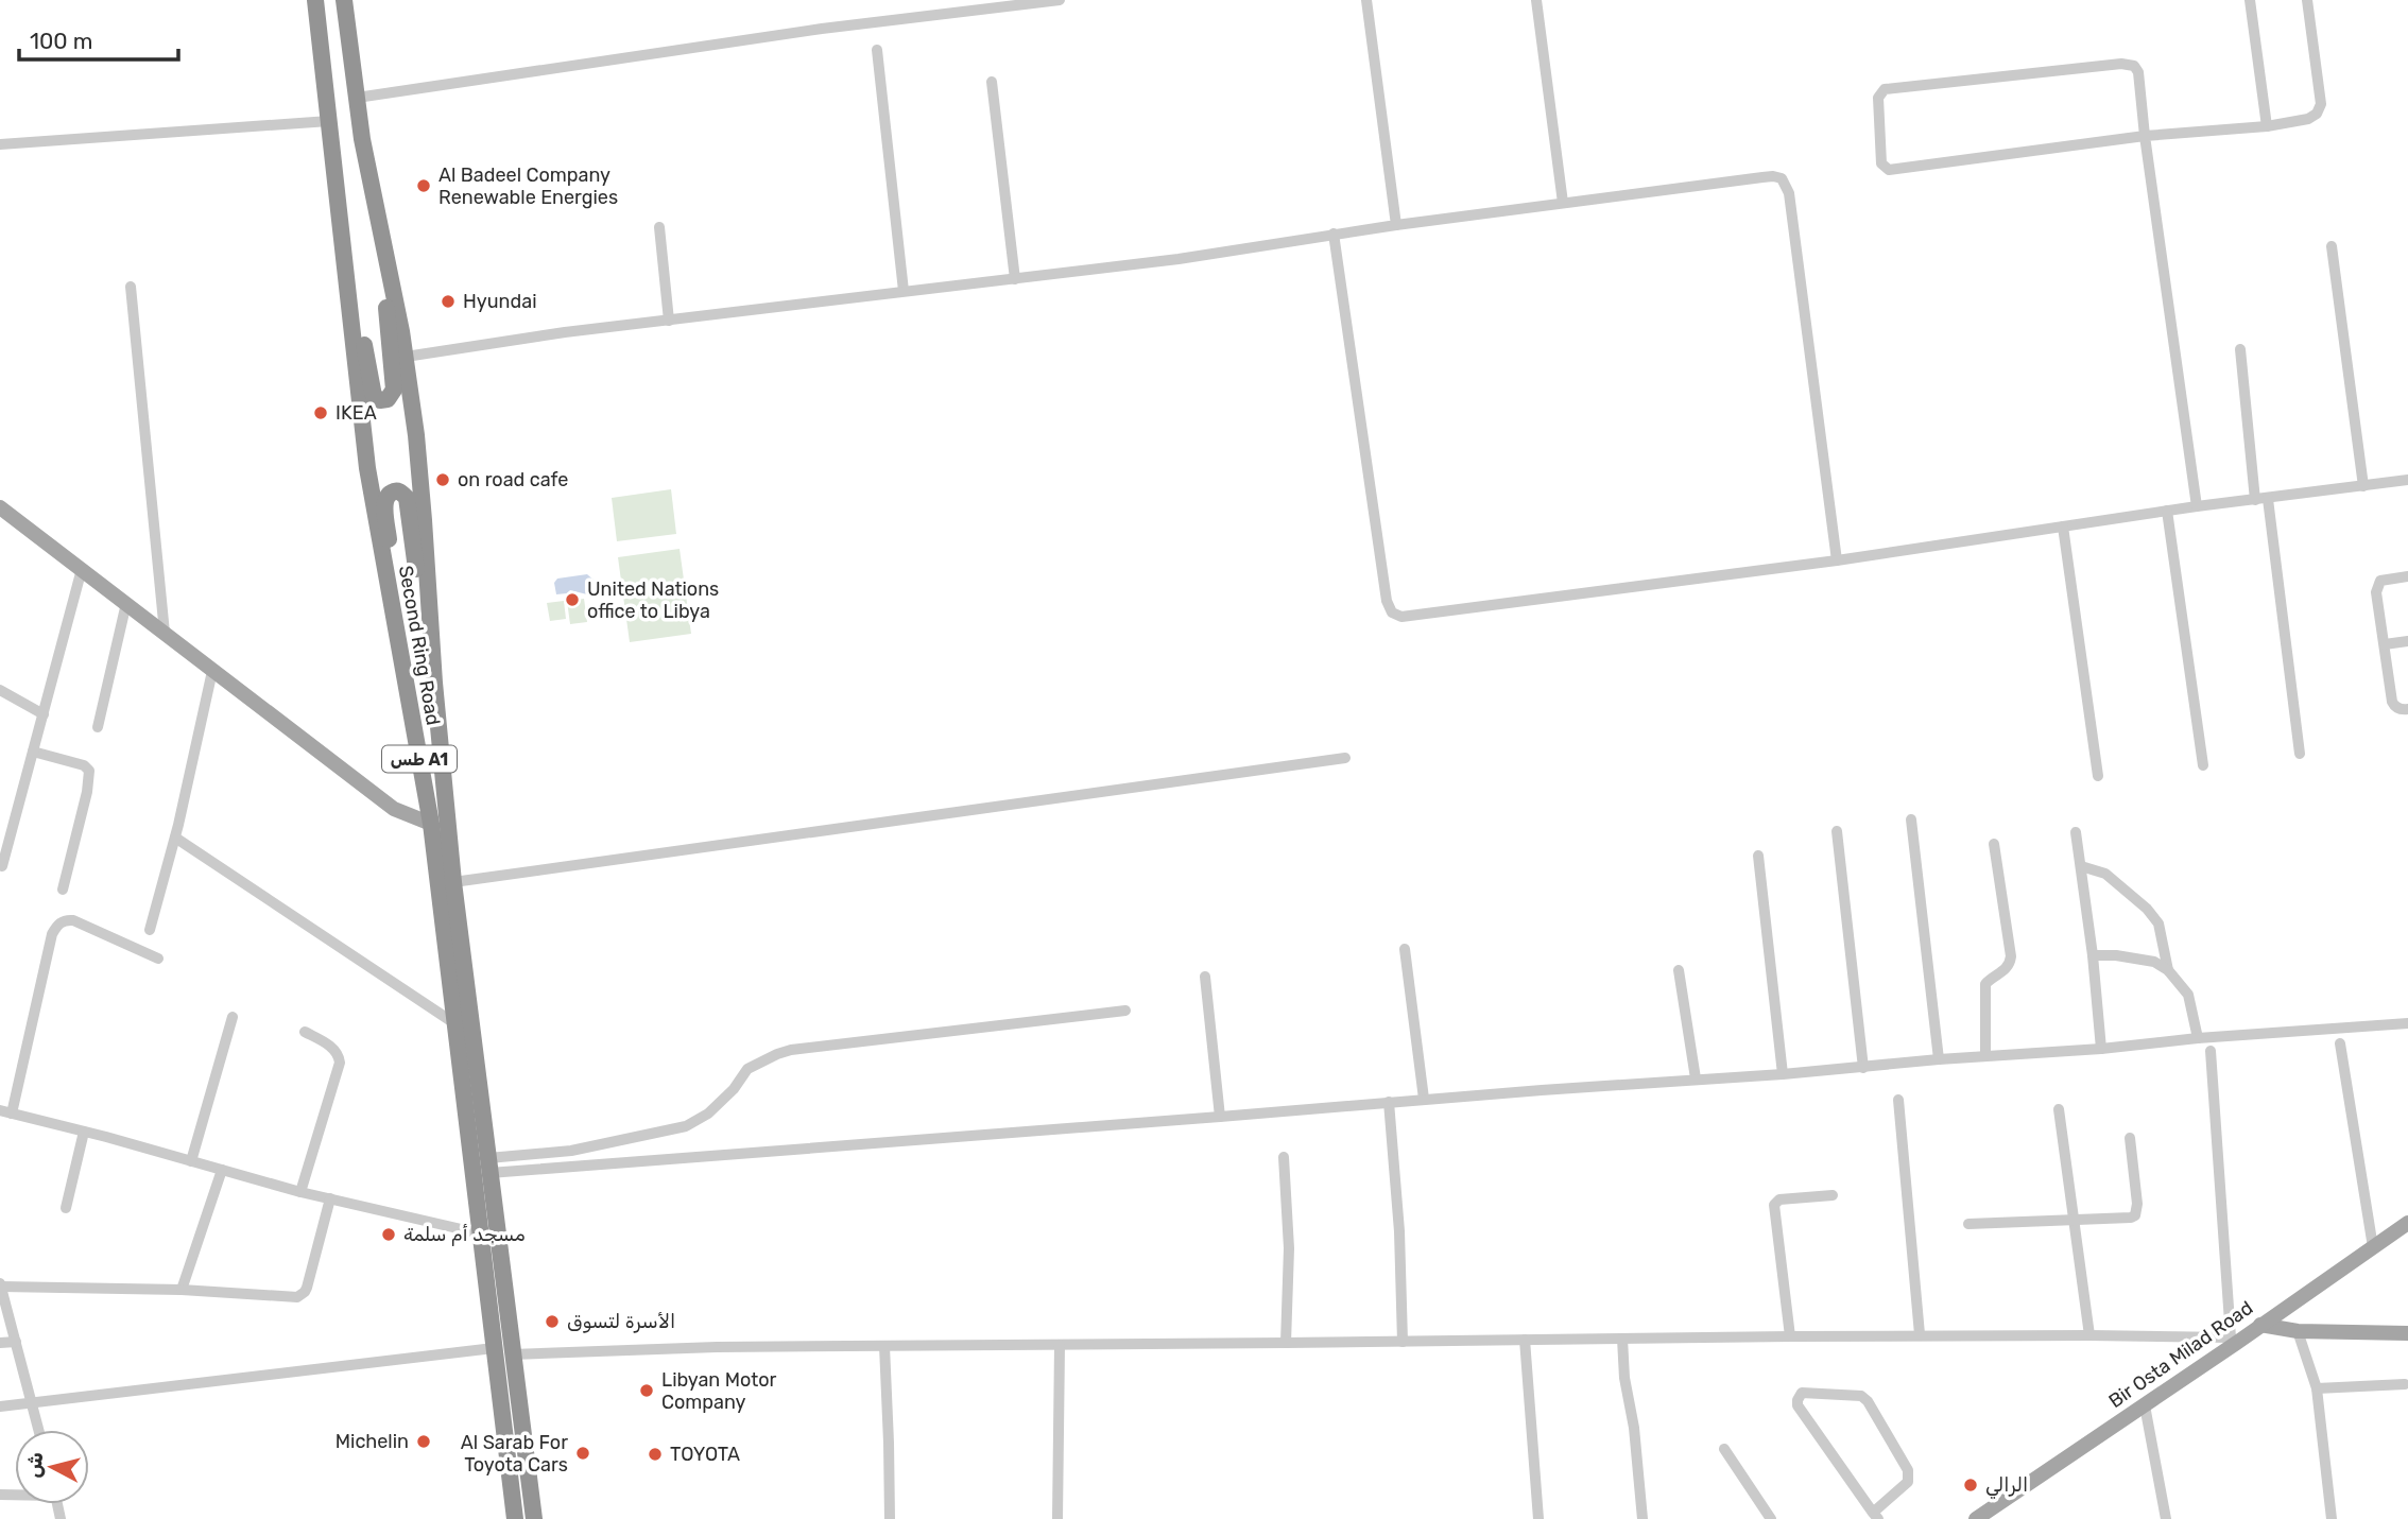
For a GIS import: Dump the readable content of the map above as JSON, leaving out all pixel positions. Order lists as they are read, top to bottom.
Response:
{
  "streets": {
    "highway": ["Second Ring Road", "طس A1"],
    "main road": ["Bir Osta Milad Road"]
  },
  "places": [
    "Al Badeel Company Renewable Energies",
    "Hyundai",
    "IKEA",
    "on road cafe",
    "United Nations office to Libya",
    "مسجد أم سلمة",
    "الأسرة لتسوق",
    "Libyan Motor Company",
    "Michelin",
    "Al Sarab For Toyota Cars",
    "TOYOTA",
    "الرالي"
  ],
  "scale_bar": "100 m",
  "north": "left"
}
